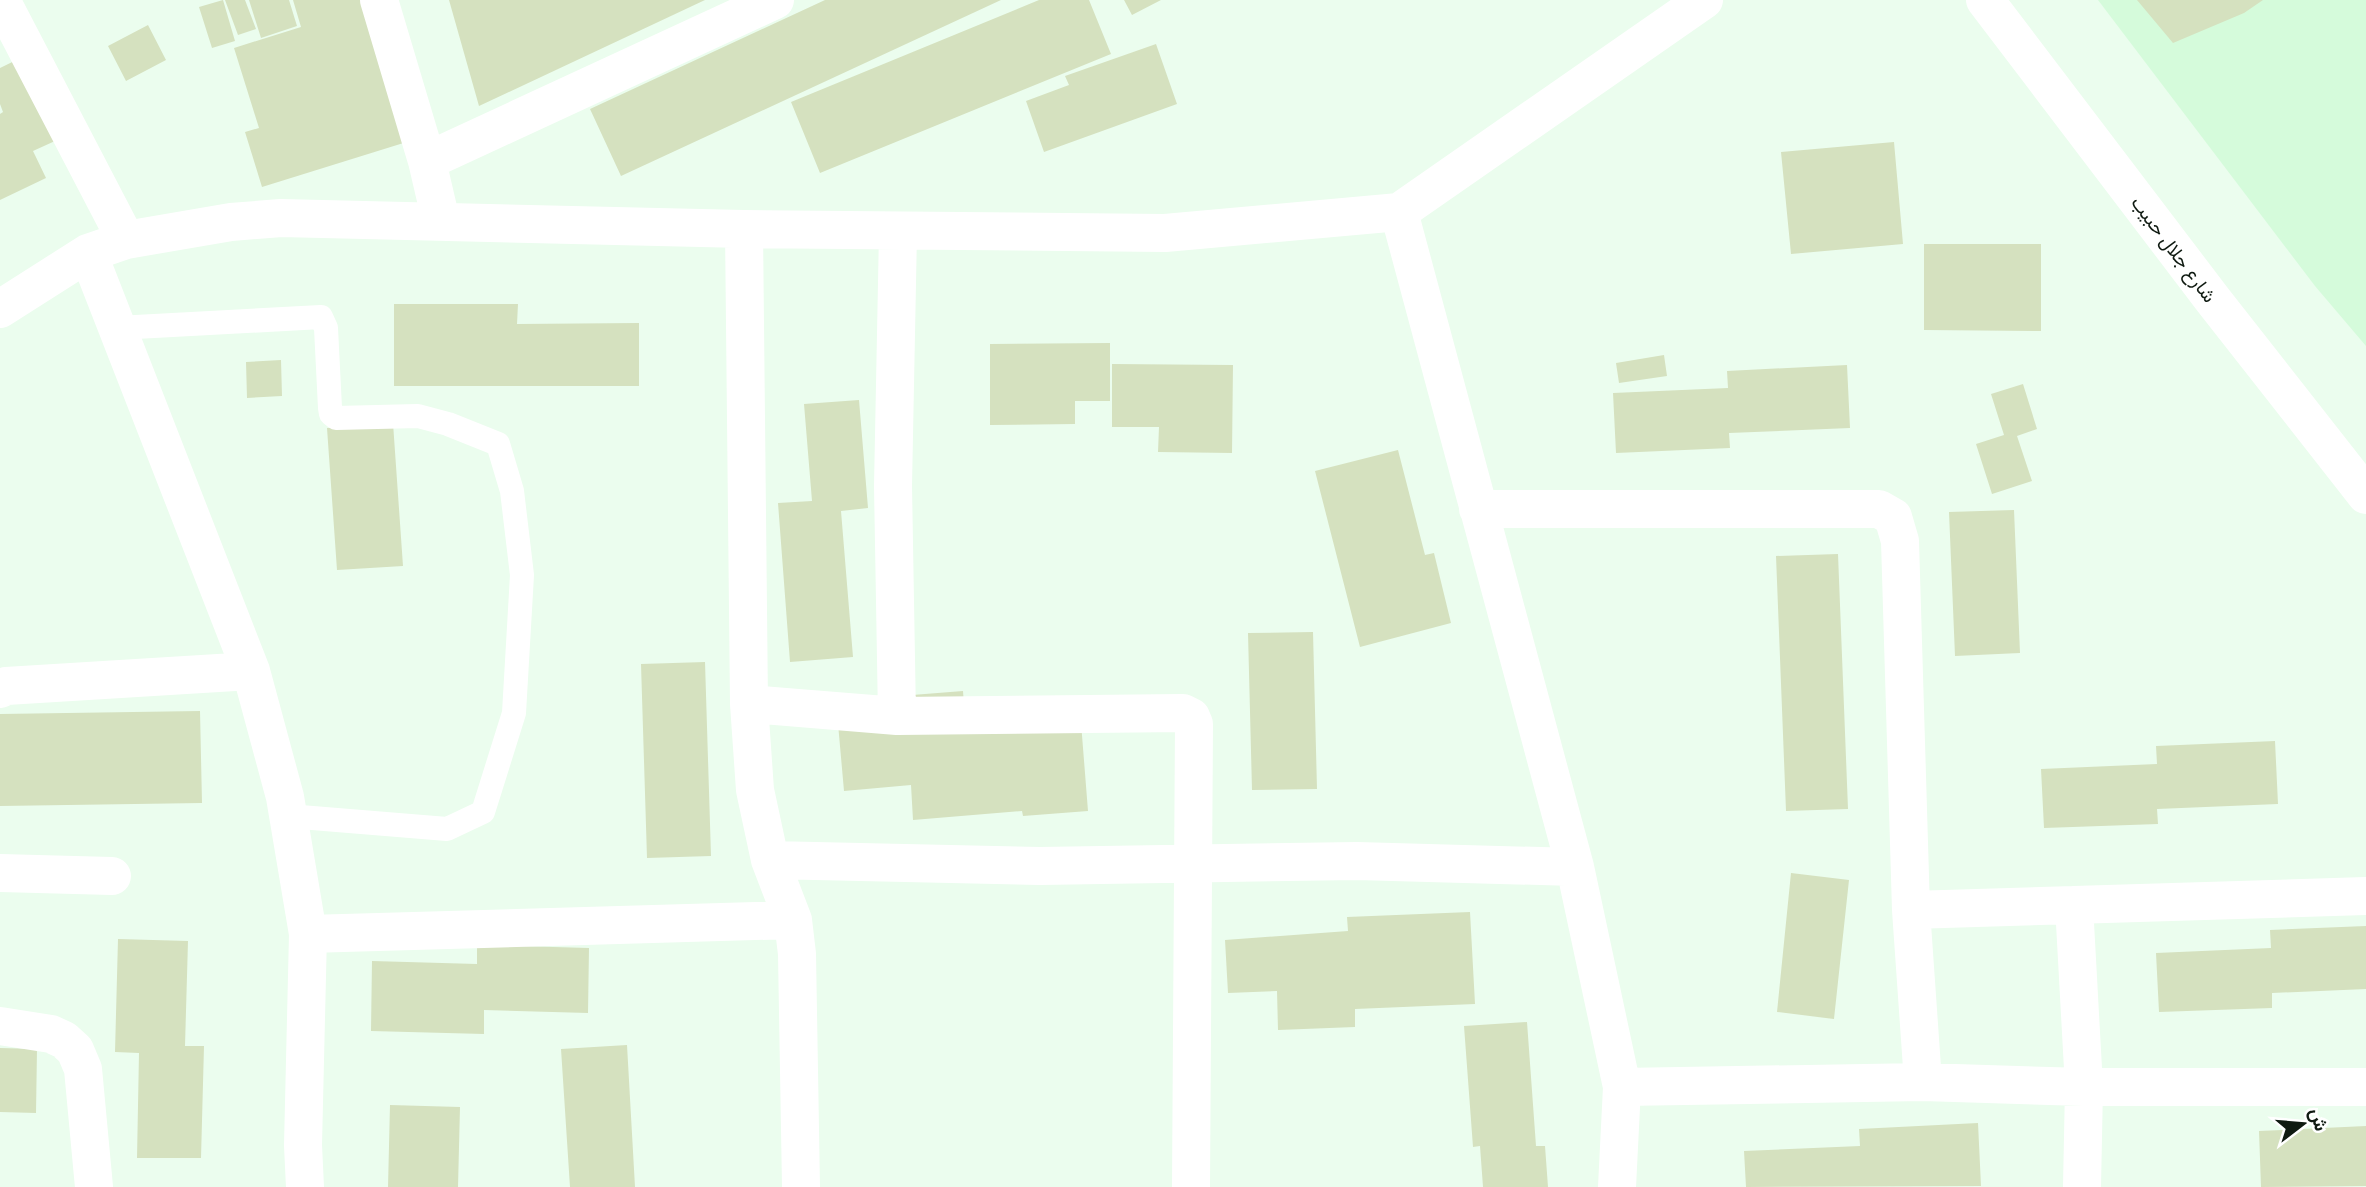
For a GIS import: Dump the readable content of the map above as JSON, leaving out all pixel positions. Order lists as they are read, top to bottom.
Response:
{
  "streets": {
    "street": ["شارع جلال حبيب"]
  },
  "north": "right"
}
